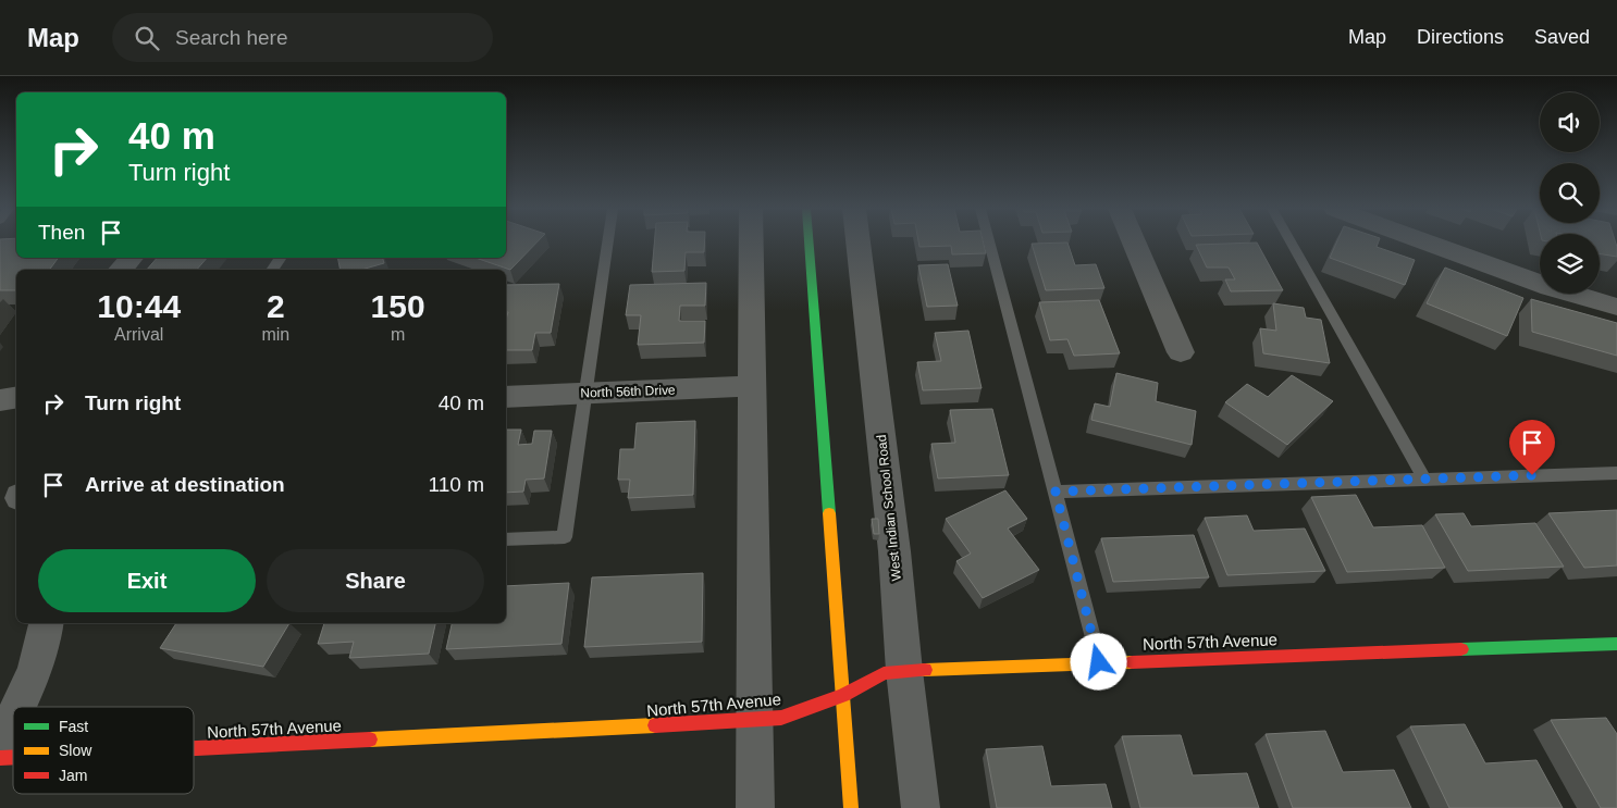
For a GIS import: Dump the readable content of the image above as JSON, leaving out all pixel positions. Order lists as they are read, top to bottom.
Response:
{
  "streets": {
    "street": ["North 56th Drive", "West Indian School Road", "North 57th Avenue"]
  },
  "crossings": [
    ["West Indian School Road", "North 57th Avenue"]
  ],
  "legend": ["Fast", "Slow", "Jam"],
  "page": {
    "header": "Map",
    "search": "Search here",
    "nav": ["Map", "Directions", "Saved"],
    "turn": ["40 m", "Turn right"],
    "then": "Then",
    "eta": [
      "10:44",
      "Arrival",
      "2",
      "min",
      "150",
      "m"
    ],
    "list": [
      {
        "name": "Turn right",
        "value": "40 m"
      },
      {
        "name": "Arrive at destination",
        "value": "110 m"
      }
    ],
    "buttons": ["Exit", "Share"]
  }
}
